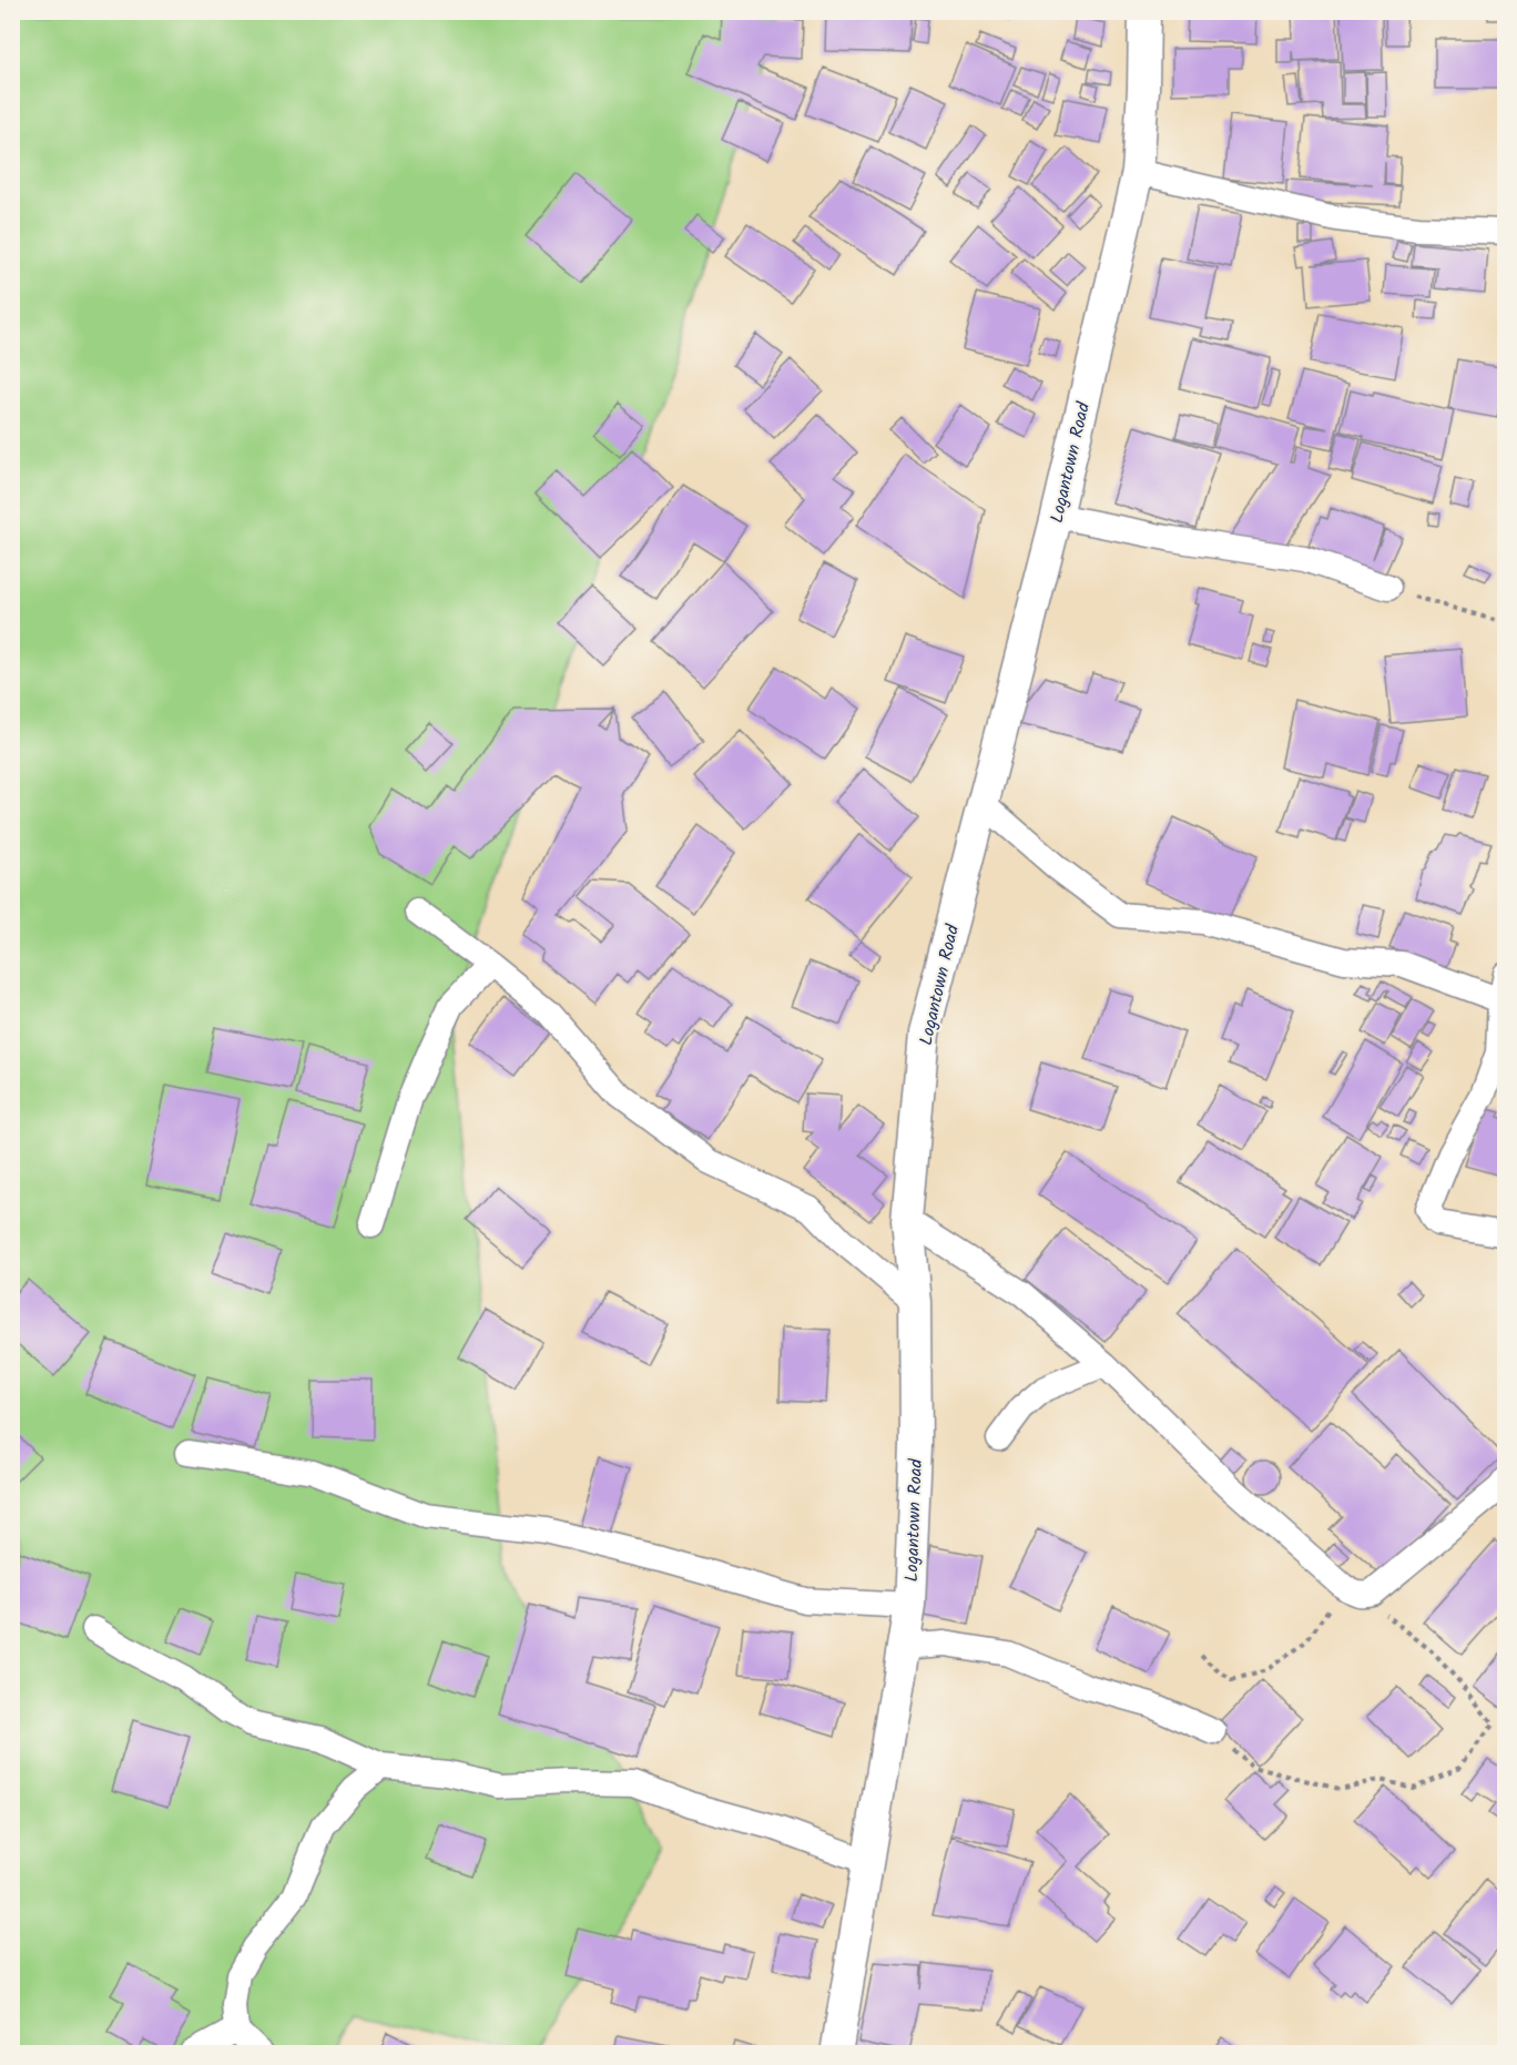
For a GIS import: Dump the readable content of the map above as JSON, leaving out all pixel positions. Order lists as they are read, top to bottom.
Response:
{
  "streets": {
    "street": ["Logantown Road"]
  }
}
